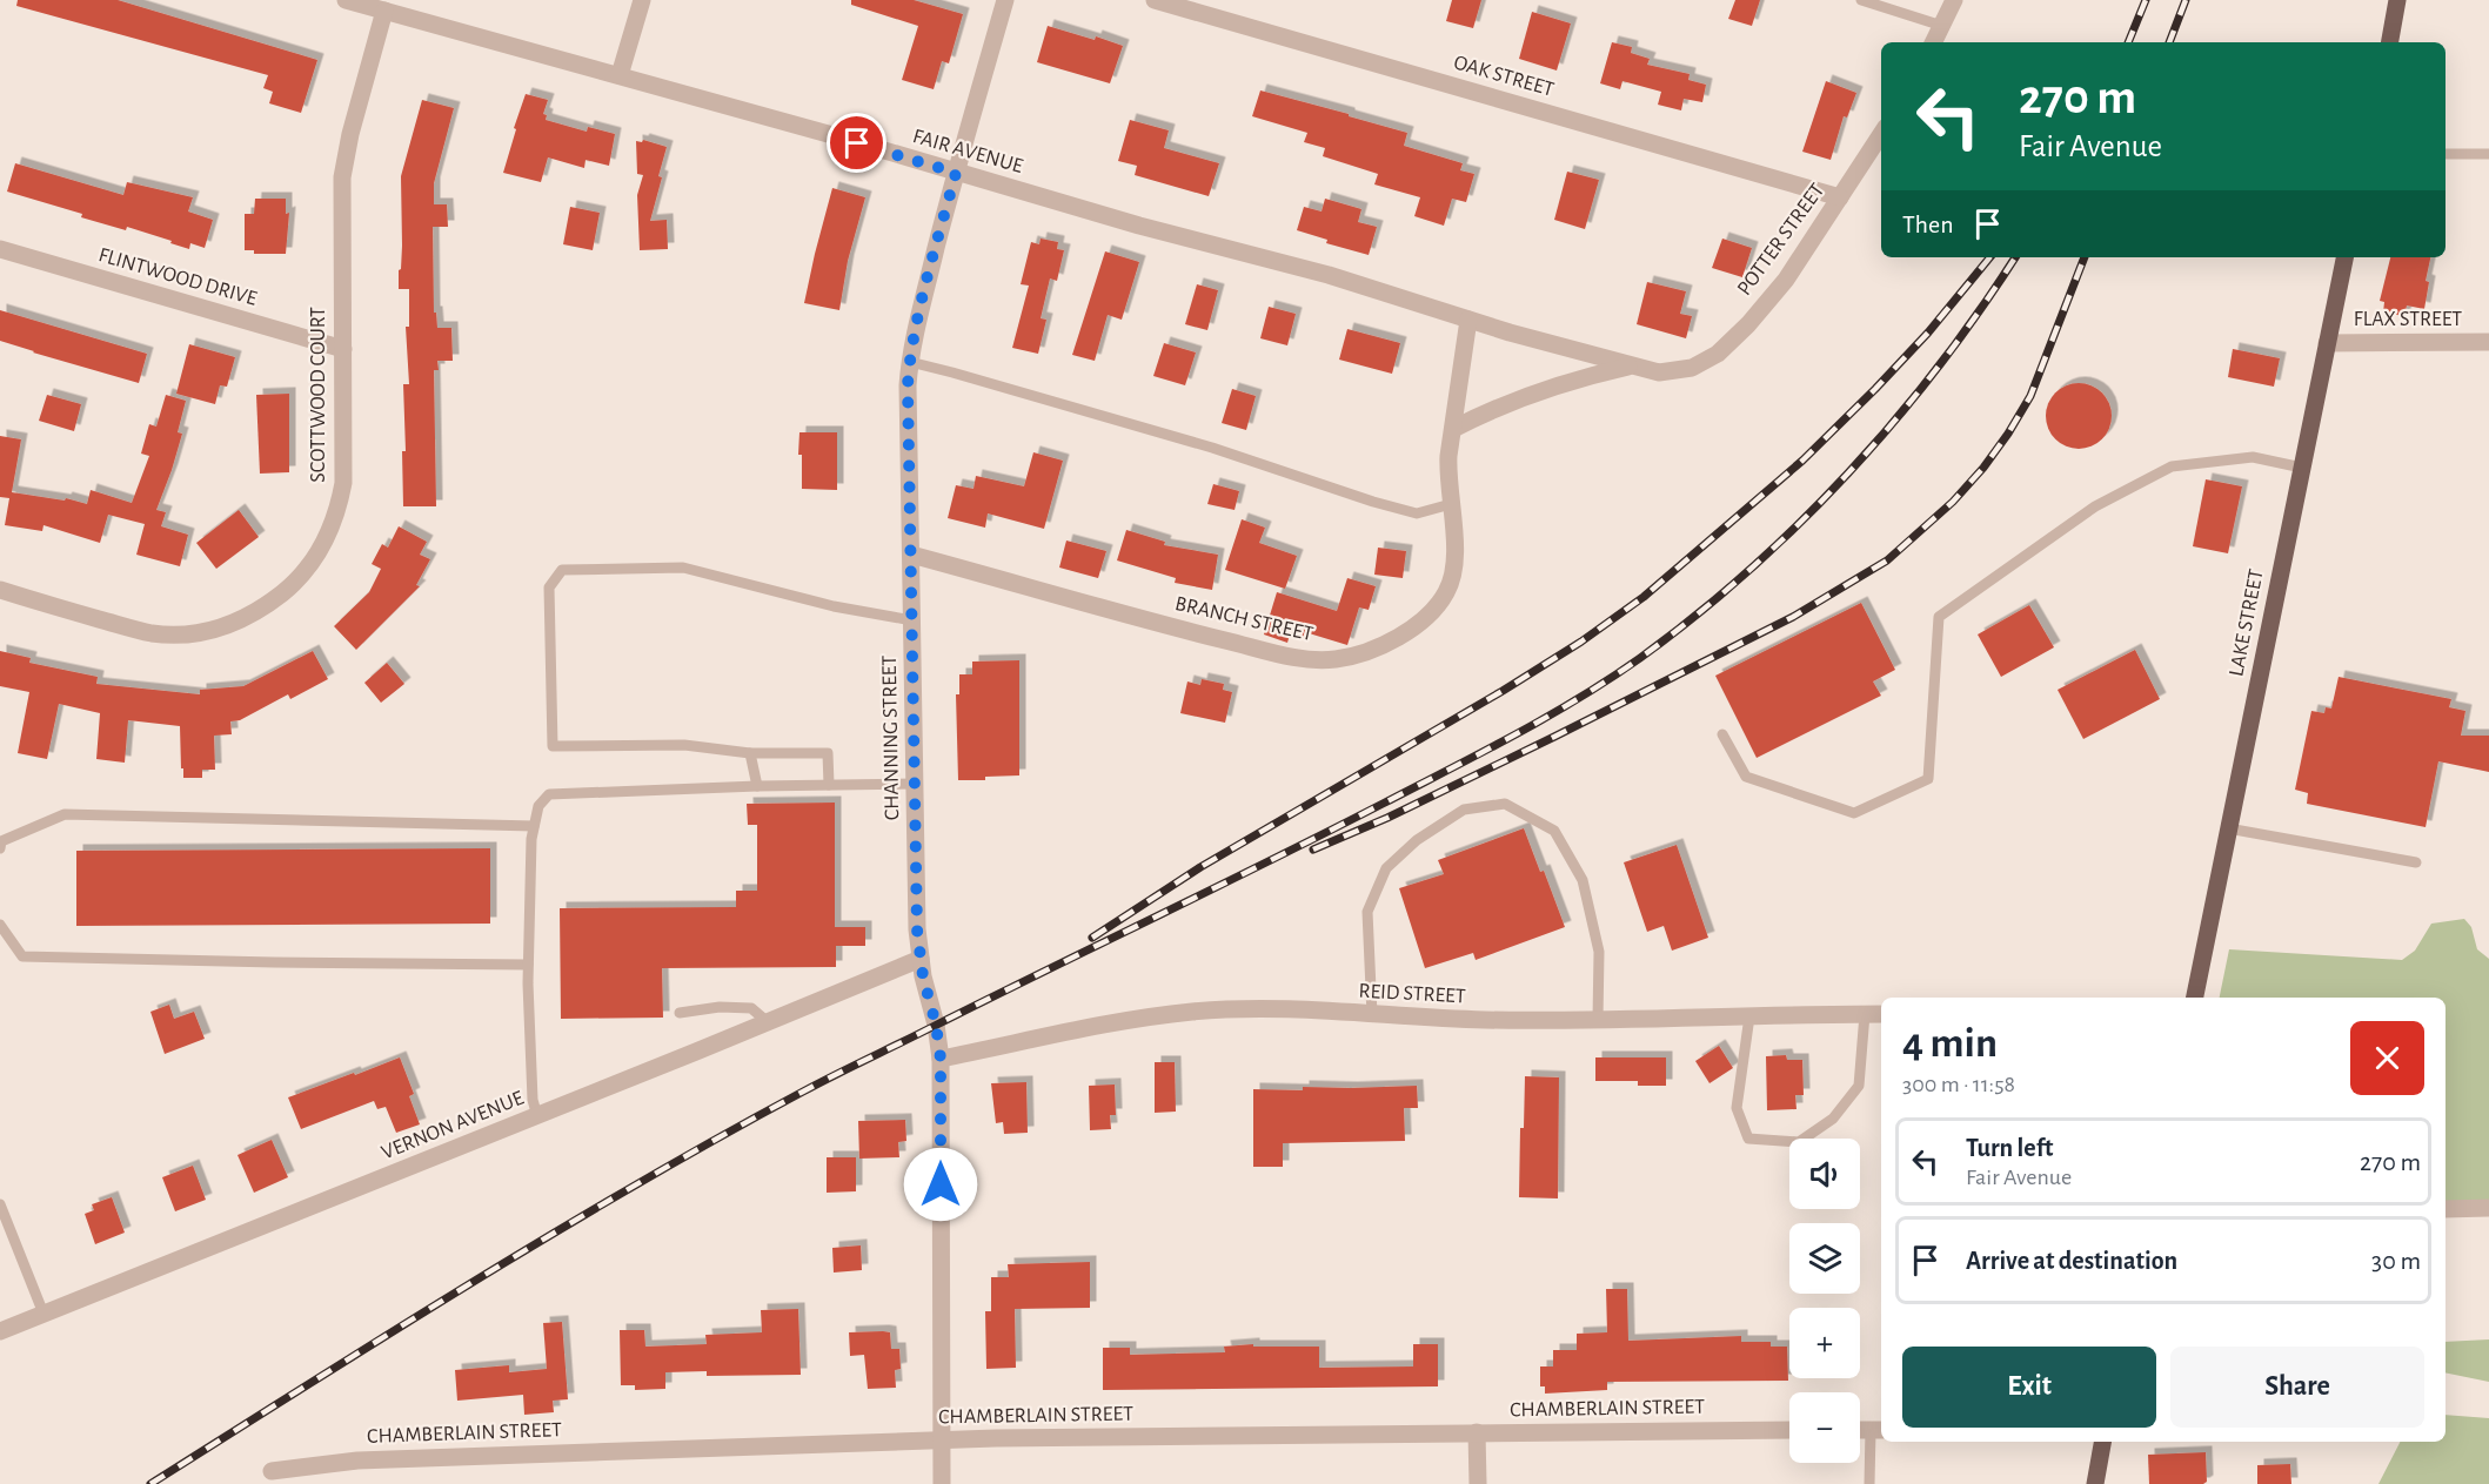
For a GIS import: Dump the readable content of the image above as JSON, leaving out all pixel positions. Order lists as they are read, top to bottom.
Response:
{
  "streets": {
    "main road": ["LAKE STREET"],
    "street": [
      "OAK STREET",
      "FAIR AVENUE",
      "POTTER STREET",
      "FLINTWOOD DRIVE",
      "FLAX STREET",
      "SCOTTWOOD COURT",
      "BRANCH STREET",
      "CHANNING STREET",
      "REID STREET",
      "VERNON AVENUE",
      "CHAMBERLAIN STREET"
    ]
  },
  "crossings": [
    ["OAK STREET", "POTTER STREET"],
    ["FAIR AVENUE", "POTTER STREET"],
    ["FAIR AVENUE", "SCOTTWOOD COURT"],
    ["FAIR AVENUE", "BRANCH STREET"],
    ["FAIR AVENUE", "CHANNING STREET"],
    ["FLINTWOOD DRIVE", "SCOTTWOOD COURT"],
    ["FLAX STREET", "LAKE STREET"],
    ["BRANCH STREET", "CHANNING STREET"],
    ["CHANNING STREET", "REID STREET"],
    ["CHANNING STREET", "VERNON AVENUE"],
    ["CHANNING STREET", "CHAMBERLAIN STREET"]
  ],
  "page": {
    "turn": ["270 m", "Fair Avenue"],
    "then": "Then",
    "heading": ["4 min", "300 m · 11:58"],
    "list": [
      {
        "name": "Turn left",
        "note": "Fair Avenue",
        "value": "270 m"
      },
      {
        "name": "Arrive at destination",
        "value": "30 m"
      }
    ],
    "map_buttons": ["+", "−"],
    "buttons": ["Exit", "Share"]
  }
}
